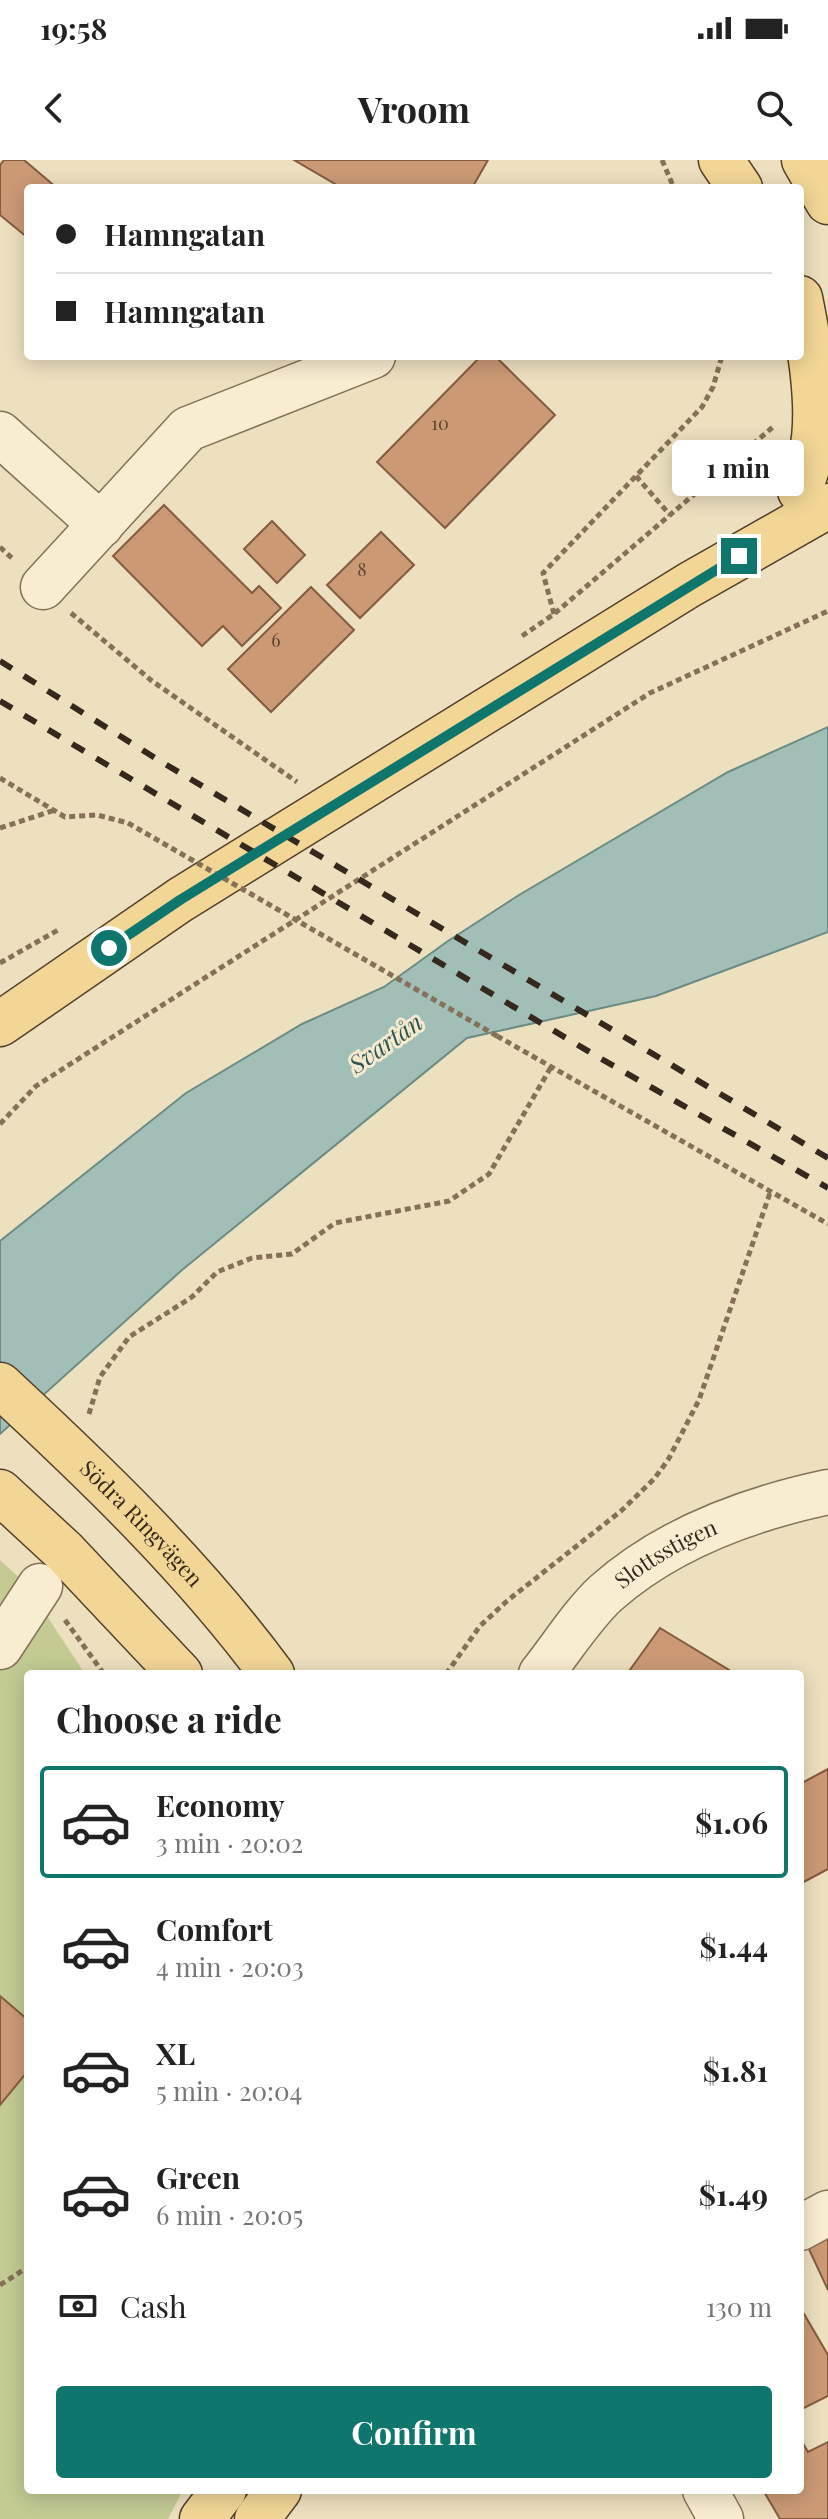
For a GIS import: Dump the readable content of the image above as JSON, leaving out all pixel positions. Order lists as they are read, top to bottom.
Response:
{
  "streets": {
    "main road": ["Södra Ringvägen"],
    "street": ["Slottsstigen"]
  },
  "water": ["Svartån"],
  "house_numbers": ["10", "8", "6"],
  "page": {
    "status": "19:58",
    "header": "Vroom",
    "banner": ["Hamngatan", "Hamngatan"],
    "bubble": "1 min",
    "heading": "Choose a ride",
    "list": [
      {
        "name": "Economy",
        "note": "3 min · 20:02",
        "value": "$1.06"
      },
      {
        "name": "Comfort",
        "note": "4 min · 20:03",
        "value": "$1.44"
      },
      {
        "name": "XL",
        "note": "5 min · 20:04",
        "value": "$1.81"
      },
      {
        "name": "Green",
        "note": "6 min · 20:05",
        "value": "$1.49"
      }
    ],
    "pay": ["Cash", "130 m"],
    "buttons": "Confirm"
  }
}
